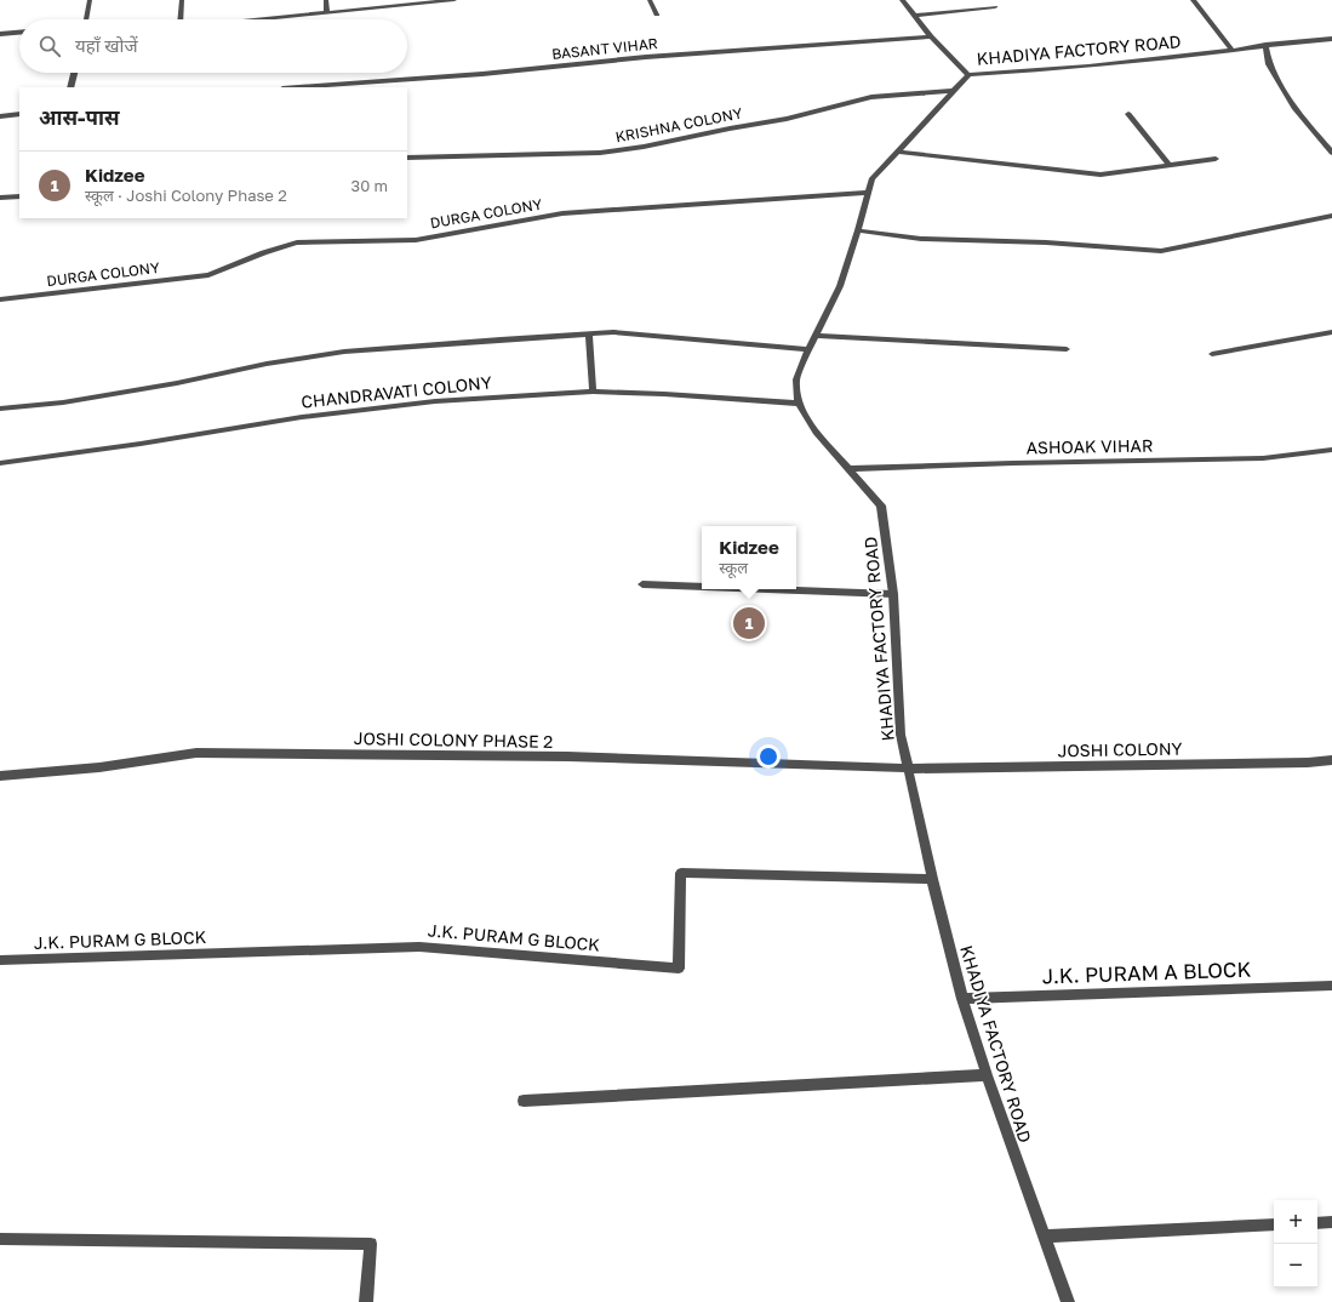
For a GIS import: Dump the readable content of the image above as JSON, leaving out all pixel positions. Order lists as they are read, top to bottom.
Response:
{
  "streets": {
    "street": [
      "BASANT VIHAR",
      "KHADIYA FACTORY ROAD",
      "KRISHNA COLONY",
      "DURGA COLONY",
      "CHANDRAVATI COLONY",
      "ASHOAK VIHAR",
      "JOSHI COLONY PHASE 2",
      "JOSHI COLONY",
      "J.K. PURAM G BLOCK",
      "J.K. PURAM A BLOCK"
    ]
  },
  "crossings": [
    ["KHADIYA FACTORY ROAD", "KRISHNA COLONY"],
    ["KHADIYA FACTORY ROAD", "DURGA COLONY"],
    ["KHADIYA FACTORY ROAD", "CHANDRAVATI COLONY"],
    ["KHADIYA FACTORY ROAD", "ASHOAK VIHAR"],
    ["KHADIYA FACTORY ROAD", "JOSHI COLONY PHASE 2"],
    ["KHADIYA FACTORY ROAD", "JOSHI COLONY"],
    ["KHADIYA FACTORY ROAD", "J.K. PURAM G BLOCK"],
    ["KHADIYA FACTORY ROAD", "J.K. PURAM A BLOCK"],
    ["JOSHI COLONY PHASE 2", "JOSHI COLONY"]
  ],
  "page": {
    "search": "यहाँ खोजें",
    "heading": "आस-पास",
    "list": [
      {
        "mark": "1",
        "name": "Kidzee",
        "note": "स्कूल · Joshi Colony Phase 2",
        "value": "30 m"
      }
    ],
    "popup": ["Kidzee", "स्कूल"],
    "pins": "1",
    "map_buttons": ["+", "−"]
  }
}
